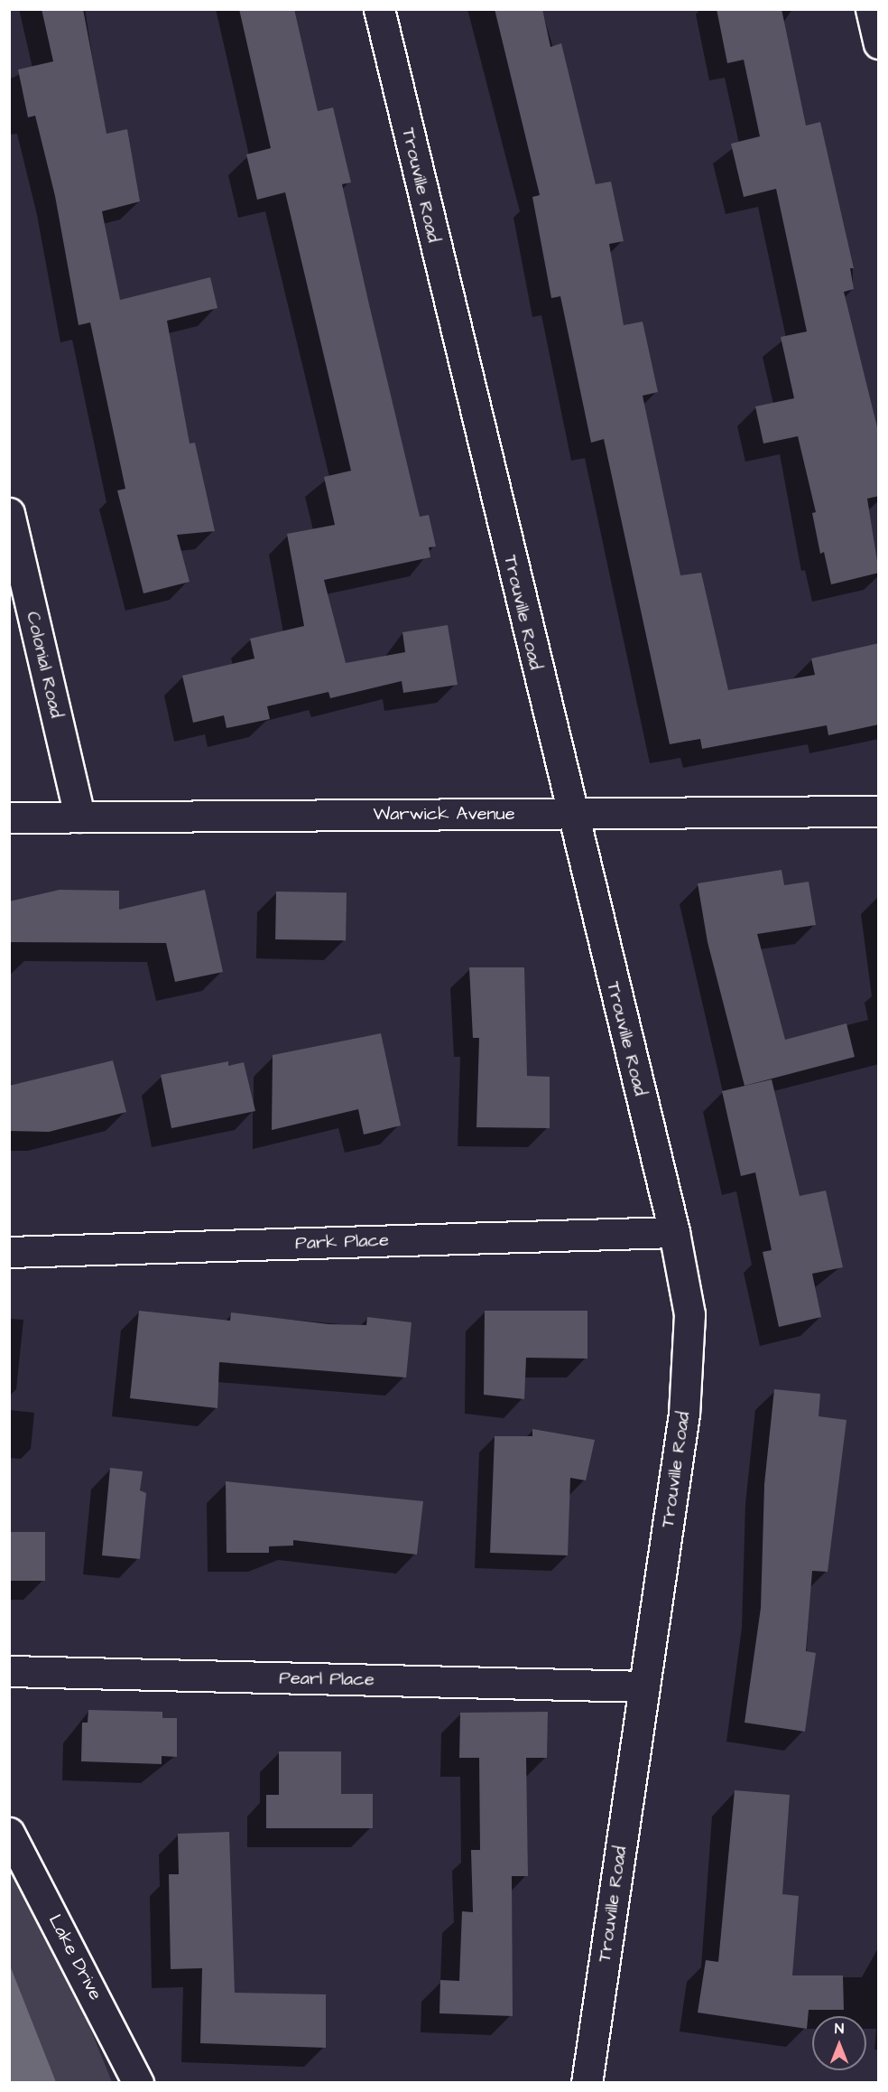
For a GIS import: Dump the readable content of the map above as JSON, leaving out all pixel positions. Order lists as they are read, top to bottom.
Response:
{
  "streets": {
    "street": [
      "Trouville Road",
      "Colonial Road",
      "Warwick Avenue",
      "Park Place",
      "Pearl Place",
      "Lake Drive"
    ]
  },
  "crossings": [
    ["Trouville Road", "Warwick Avenue"],
    ["Trouville Road", "Park Place"],
    ["Trouville Road", "Pearl Place"],
    ["Colonial Road", "Warwick Avenue"]
  ],
  "north": "top"
}
